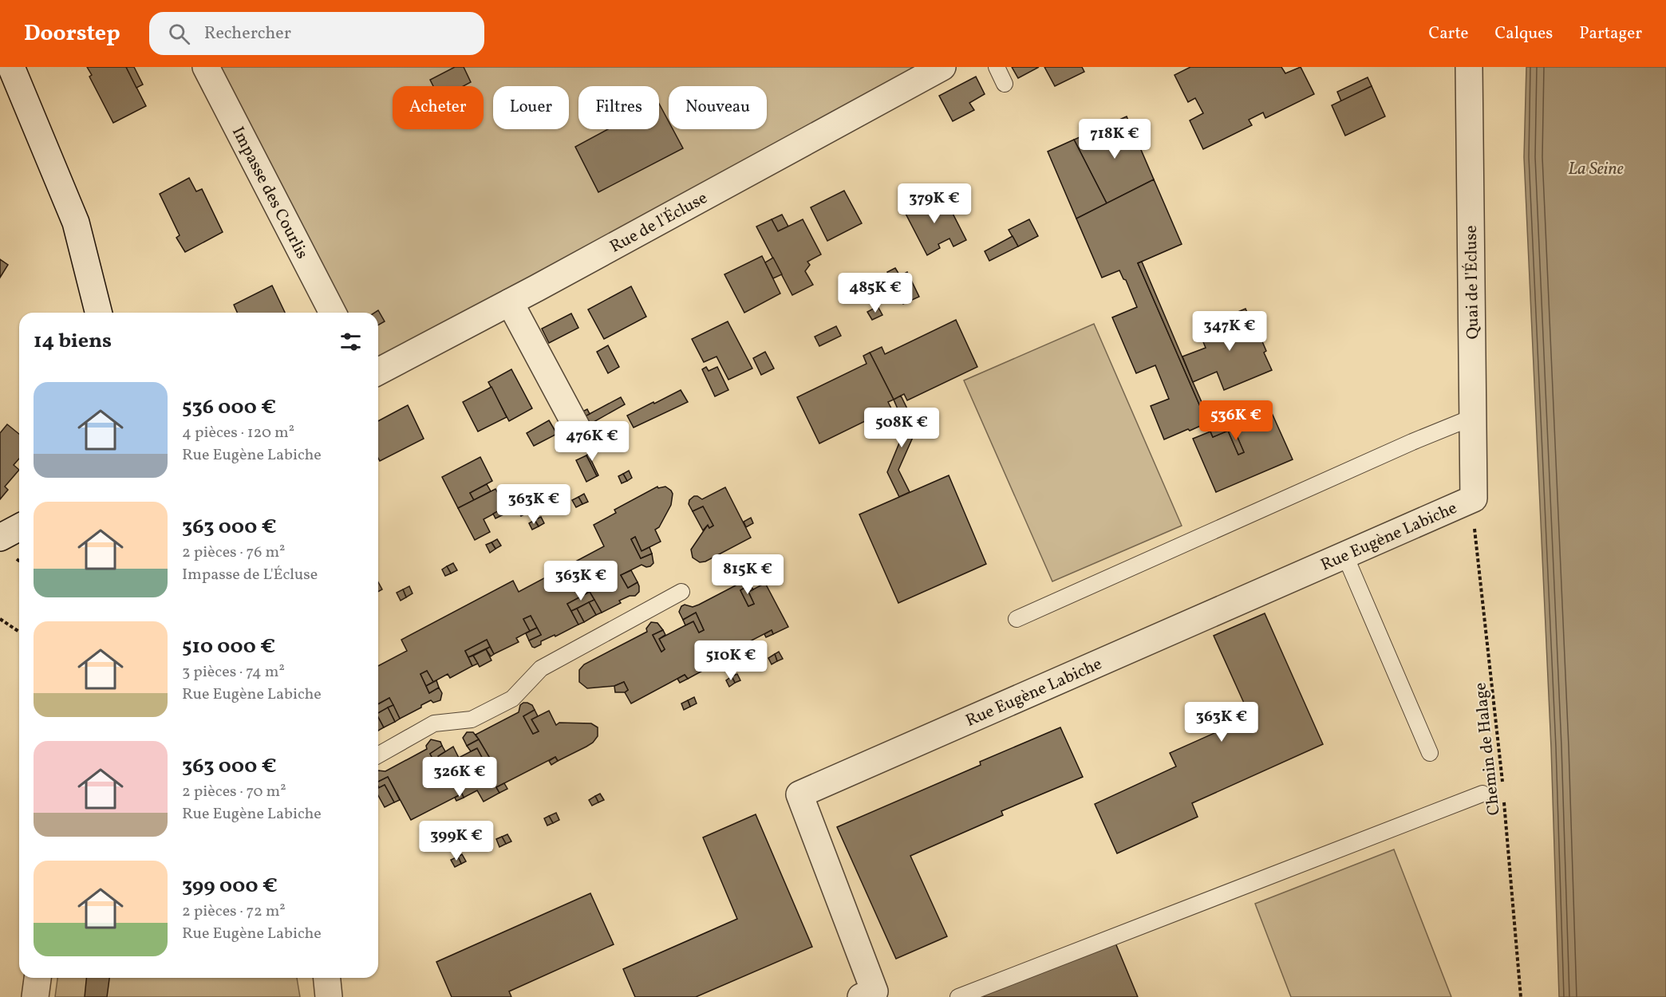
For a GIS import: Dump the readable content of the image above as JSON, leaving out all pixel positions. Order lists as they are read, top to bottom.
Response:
{
  "streets": {
    "street": [
      "Impasse des Courlis",
      "Rue de l'Écluse",
      "Quai de l'Écluse",
      "Rue Eugène Labiche"
    ],
    "path": ["Chemin de Halage"]
  },
  "crossings": [
    ["Quai de l'Écluse", "Rue Eugène Labiche"],
    ["Quai de l'Écluse", "Chemin de Halage"],
    ["Rue Eugène Labiche", "Chemin de Halage"]
  ],
  "water": ["La Seine"],
  "page": {
    "header": "Doorstep",
    "search": "Rechercher",
    "nav": ["Carte", "Calques", "Partager"],
    "chip": [
      "Acheter",
      "Louer",
      "Filtres",
      "Nouveau"
    ],
    "price": [
      "718K €",
      "379K €",
      "485K €",
      "347K €",
      "536K €",
      "508K €",
      "476K €",
      "363K €",
      "815K €",
      "363K €",
      "510K €",
      "363K €",
      "326K €",
      "399K €"
    ],
    "heading": "14 biens",
    "list": [
      {
        "name": "536 000 €",
        "note": "4 pièces · 120 m² · Rue Eugène Labiche"
      },
      {
        "name": "363 000 €",
        "note": "2 pièces · 76 m² · Impasse de L'Écluse"
      },
      {
        "name": "510 000 €",
        "note": "3 pièces · 74 m² · Rue Eugène Labiche"
      },
      {
        "name": "363 000 €",
        "note": "2 pièces · 70 m² · Rue Eugène Labiche"
      },
      {
        "name": "399 000 €",
        "note": "2 pièces · 72 m² · Rue Eugène Labiche"
      }
    ]
  }
}
